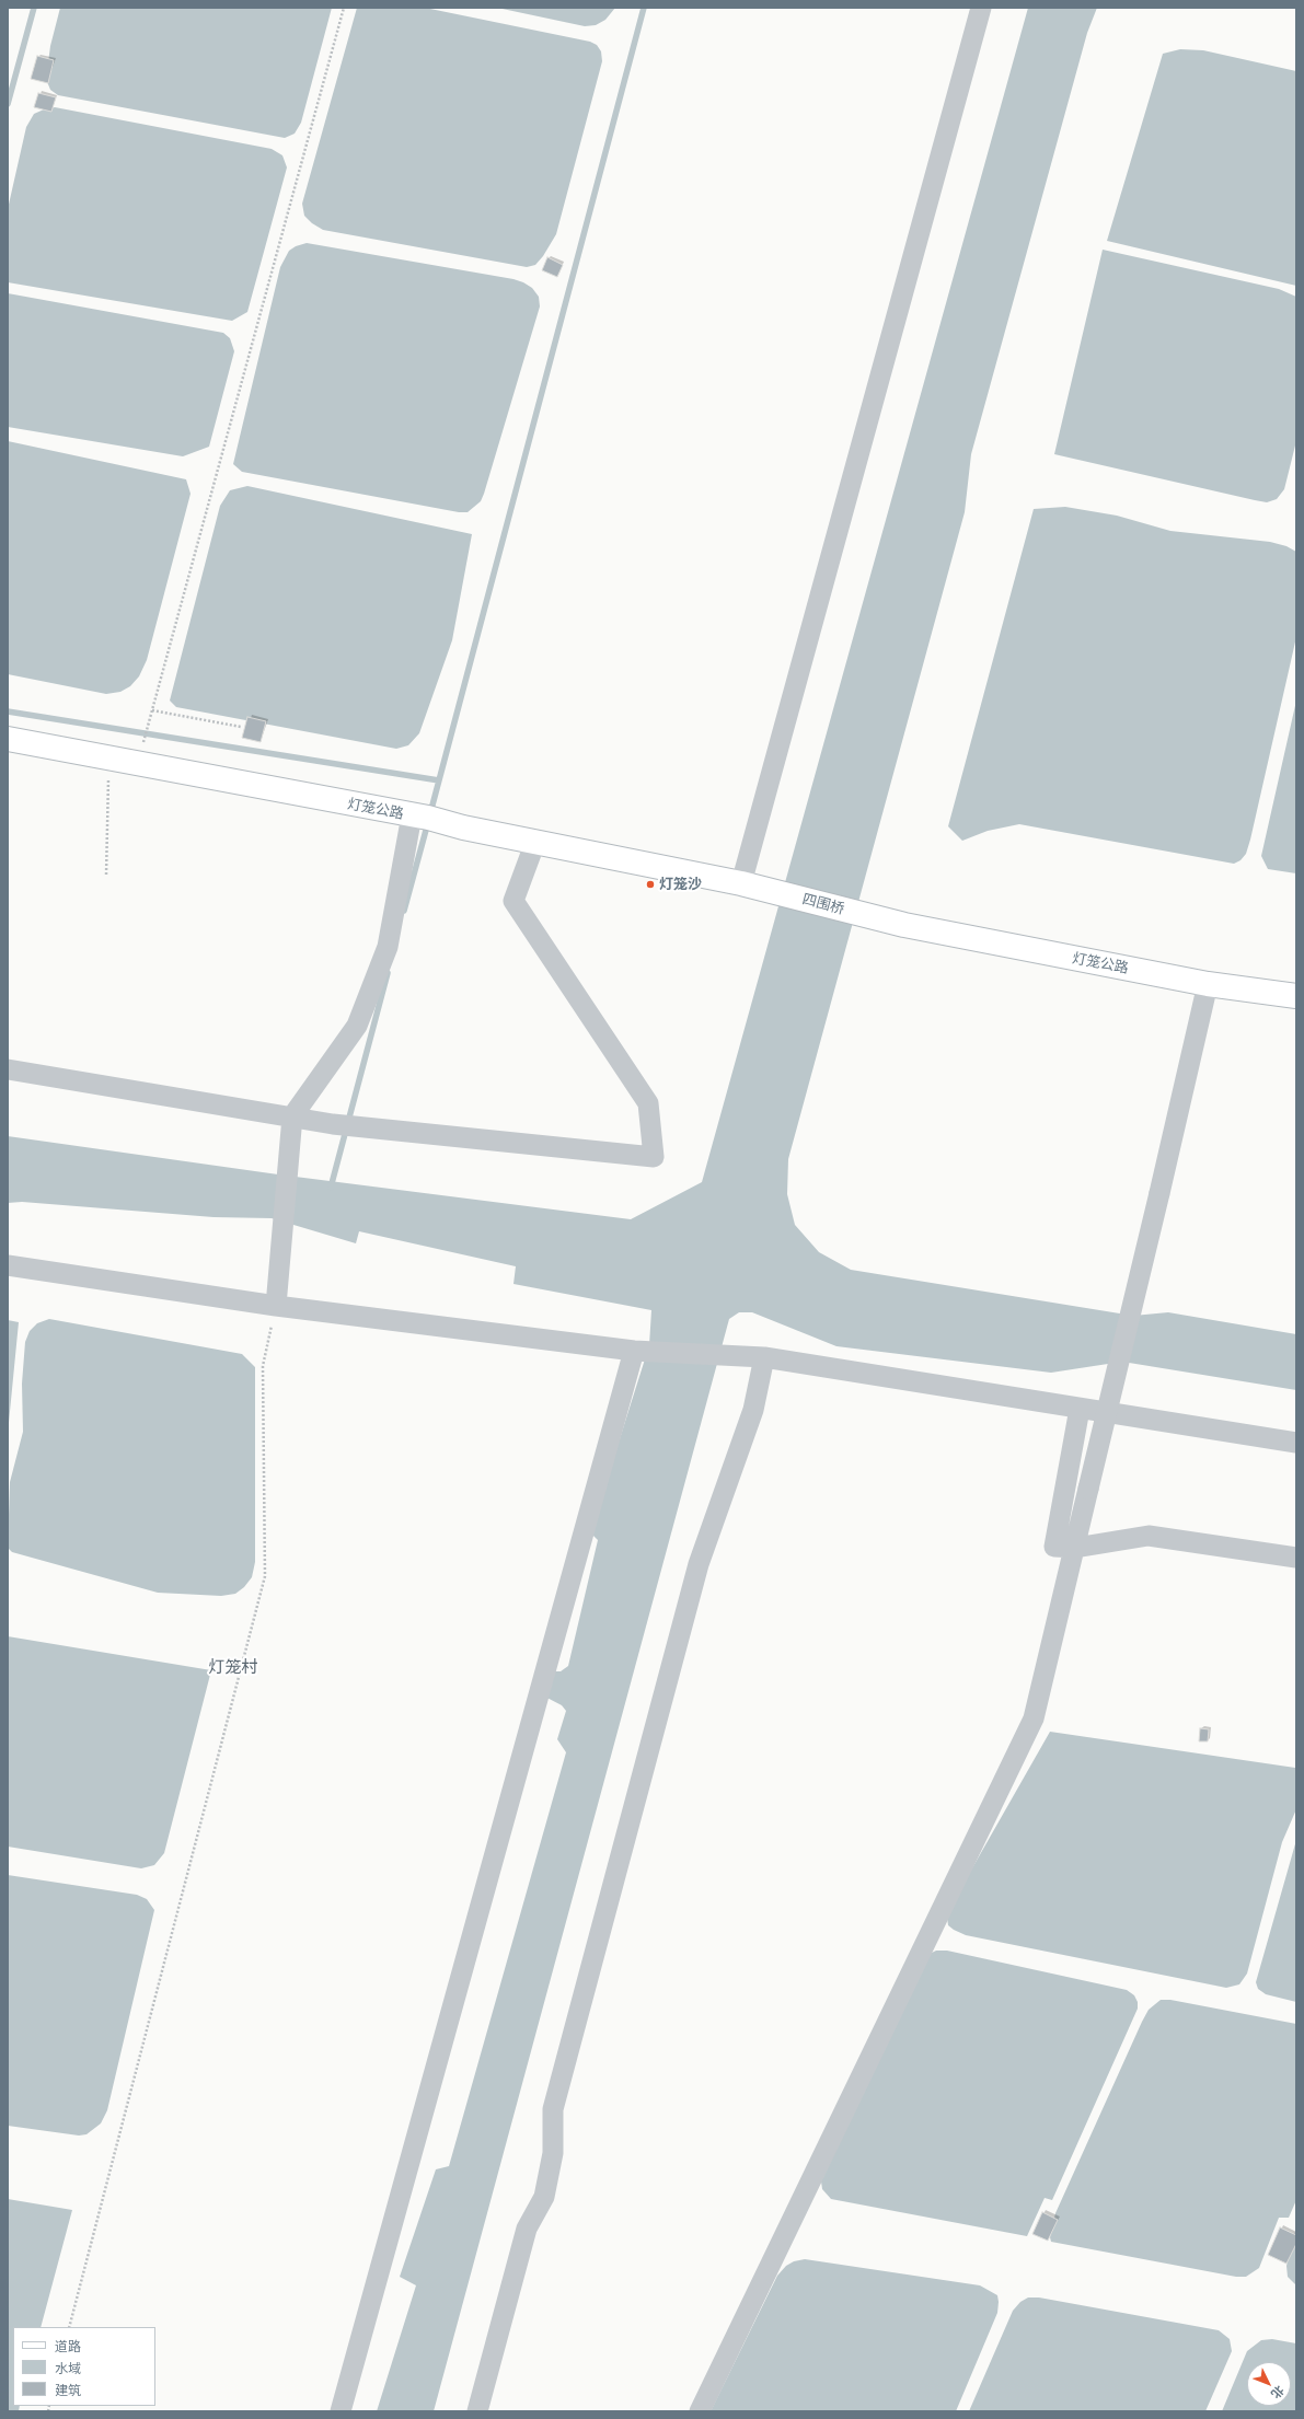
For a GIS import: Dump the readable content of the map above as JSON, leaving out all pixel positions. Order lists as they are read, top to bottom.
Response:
{
  "streets": {
    "street": ["灯笼公路", "四围桥"]
  },
  "crossings": [
    ["灯笼公路", "四围桥"]
  ],
  "districts": ["灯笼村"],
  "places": ["灯笼沙"],
  "legend": ["道路", "水域", "建筑"],
  "north": "bottom right"
}
